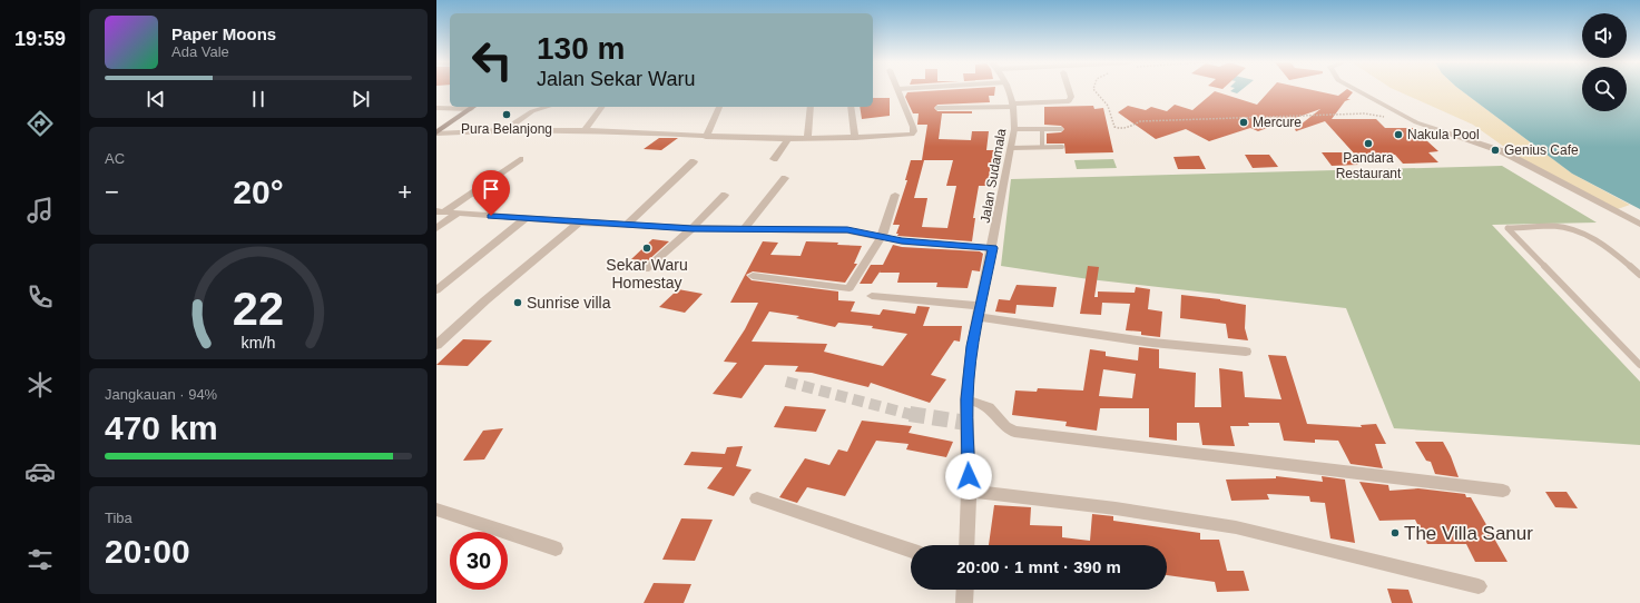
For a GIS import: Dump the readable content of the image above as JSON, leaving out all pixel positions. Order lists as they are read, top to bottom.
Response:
{
  "streets": {
    "street": ["Jalan Sudamala"]
  },
  "places": [
    "Pura Belanjong",
    "Mercure",
    "Nakula Pool",
    "Pandara Restaurant",
    "Genius Cafe",
    "Sekar Waru Homestay",
    "Sunrise villa",
    "The Villa Sanur"
  ],
  "page": {
    "tabs": "19:59",
    "turn": ["130 m", "Jalan Sekar Waru"],
    "song": ["Paper Moons", "Ada Vale"],
    "tile": [
      "AC",
      ["Jangkauan · 94%", "470 km"],
      ["Tiba", "20:00"]
    ],
    "heat": ["−", "20°", "+"],
    "limit": "30",
    "trip": "20:00 · 1 mnt · 390 m",
    "gauge": ["22", "km/h"]
  }
}
